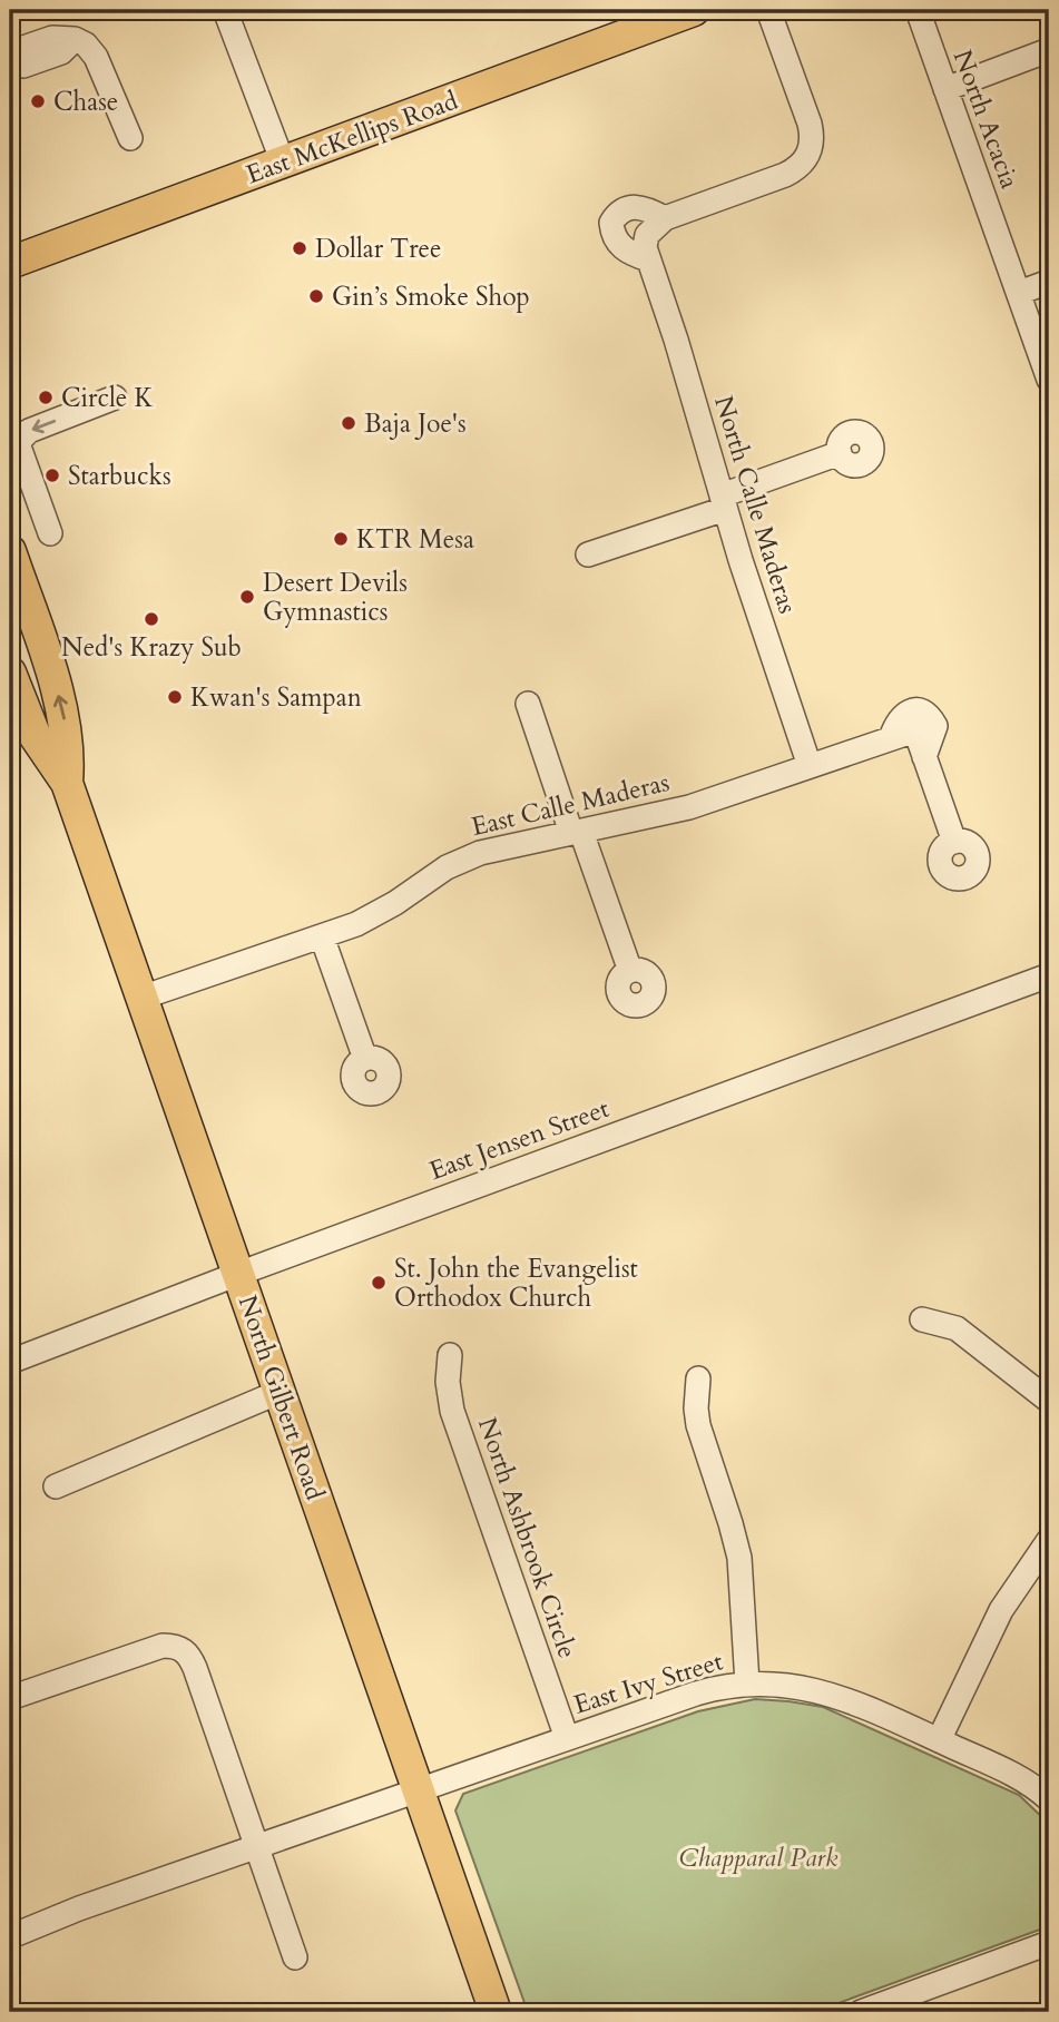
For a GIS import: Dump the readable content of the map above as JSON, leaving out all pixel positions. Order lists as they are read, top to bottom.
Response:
{
  "streets": {
    "main road": ["East McKellips Road", "North Gilbert Road"],
    "street": [
      "North Acacia",
      "North Calle Maderas",
      "East Calle Maderas",
      "East Jensen Street",
      "North Ashbrook Circle",
      "East Ivy Street"
    ]
  },
  "crossings": [
    ["North Calle Maderas", "East Calle Maderas"],
    ["East Calle Maderas", "North Gilbert Road"],
    ["East Jensen Street", "North Gilbert Road"],
    ["North Gilbert Road", "East Ivy Street"],
    ["North Ashbrook Circle", "East Ivy Street"]
  ],
  "parks": ["Chapparal Park"],
  "places": [
    "Chase",
    "Dollar Tree",
    "Gin’s Smoke Shop",
    "Circle K",
    "Baja Joe's",
    "Starbucks",
    "KTR Mesa",
    "Desert Devils Gymnastics",
    "Ned's Krazy Sub",
    "Kwan's Sampan",
    "St. John the Evangelist Orthodox Church"
  ]
}
